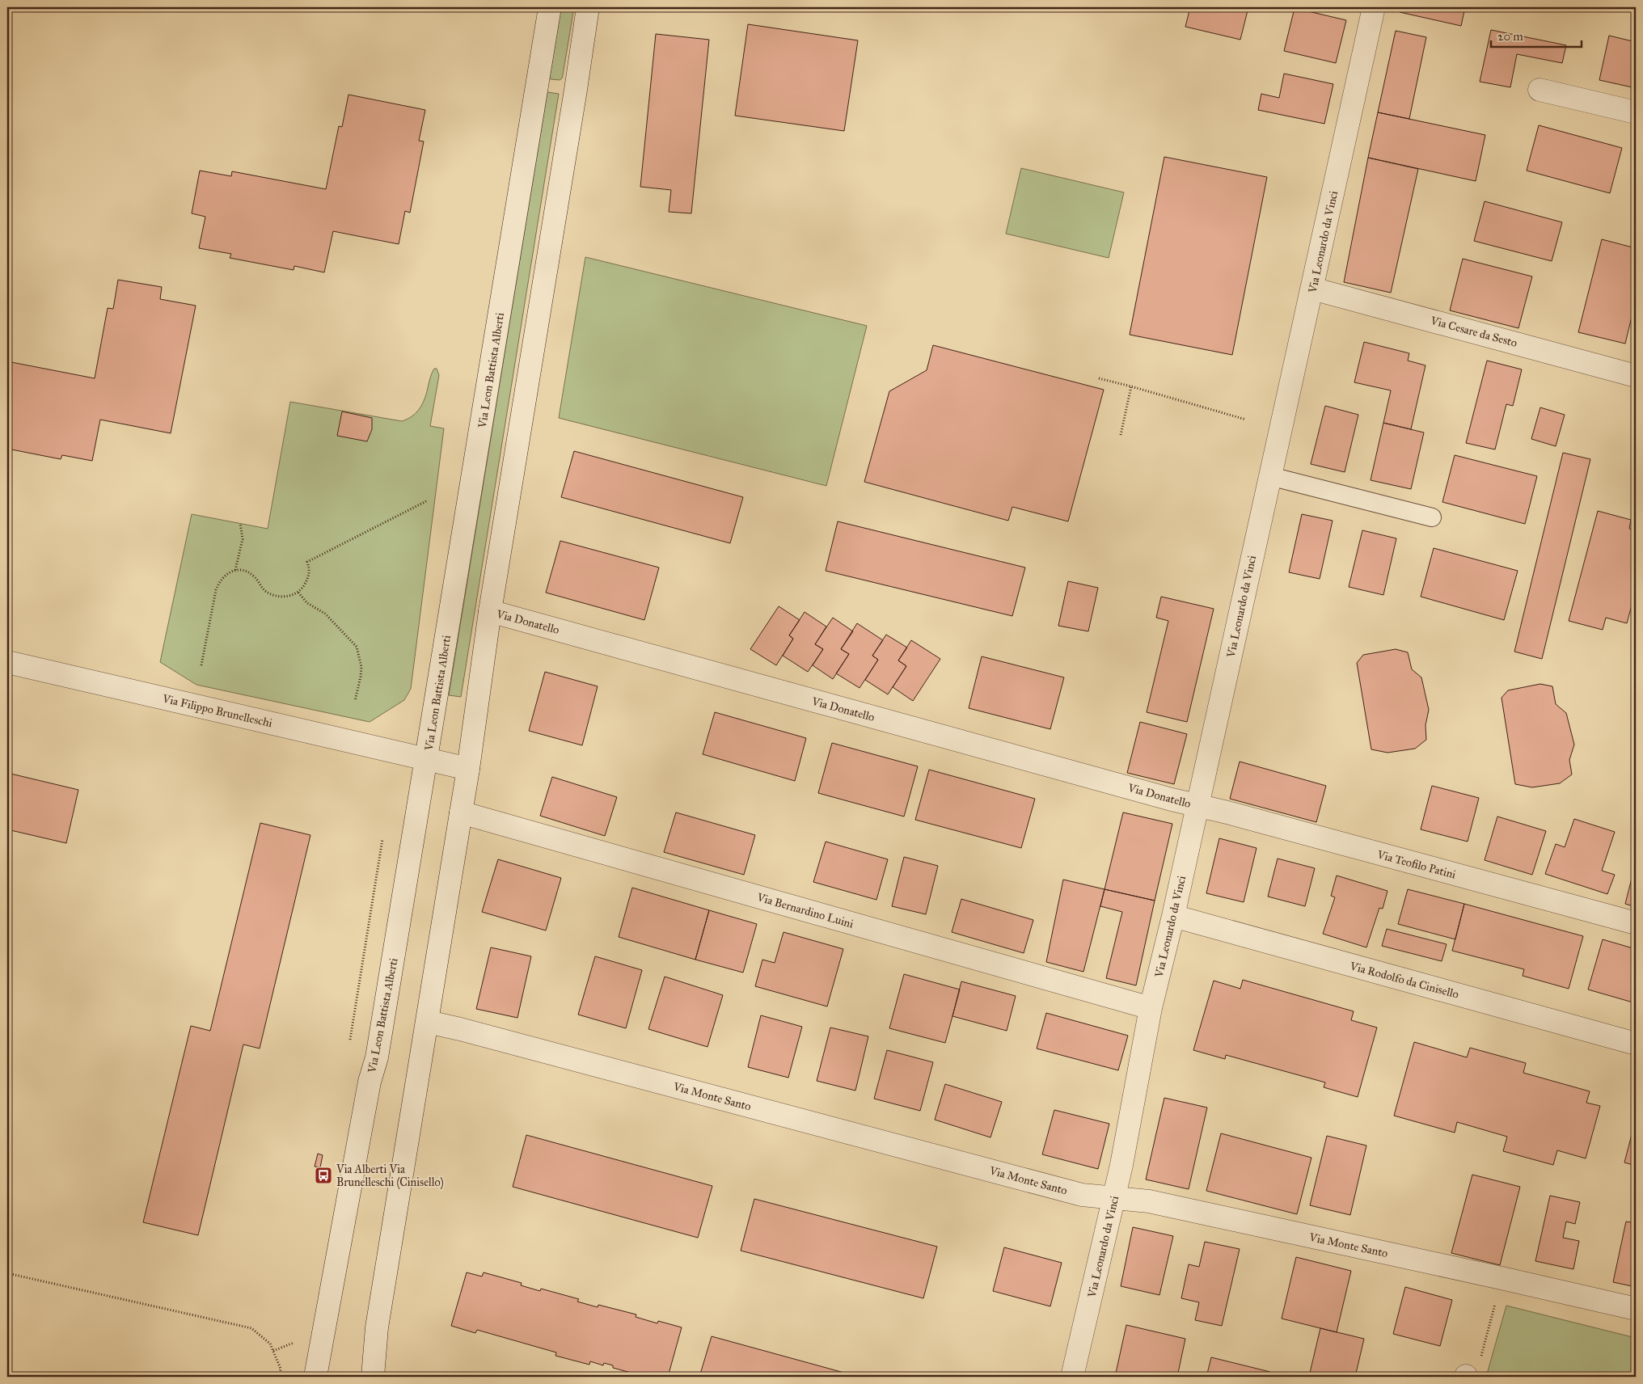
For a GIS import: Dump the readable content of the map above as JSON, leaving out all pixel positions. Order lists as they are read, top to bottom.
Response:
{
  "streets": {
    "street": [
      "Via Leonardo da Vinci",
      "Via Cesare da Sesto",
      "Via Leon Battista Alberti",
      "Via Donatello",
      "Via Filippo Brunelleschi",
      "Via Teofilo Patini",
      "Via Bernardino Luini",
      "Via Rodolfo da Cinisello",
      "Via Monte Santo"
    ]
  },
  "crossings": [
    ["Via Leonardo da Vinci", "Via Cesare da Sesto"],
    ["Via Leonardo da Vinci", "Via Donatello"],
    ["Via Leonardo da Vinci", "Via Teofilo Patini"],
    ["Via Leonardo da Vinci", "Via Bernardino Luini"],
    ["Via Leonardo da Vinci", "Via Rodolfo da Cinisello"],
    ["Via Leonardo da Vinci", "Via Monte Santo"],
    ["Via Leon Battista Alberti", "Via Filippo Brunelleschi"],
    ["Via Donatello", "Via Teofilo Patini"]
  ],
  "places": {
    "bus stop": ["Via Alberti Via Brunelleschi (Cinisello)"]
  },
  "scale_bar": "20 m"
}
